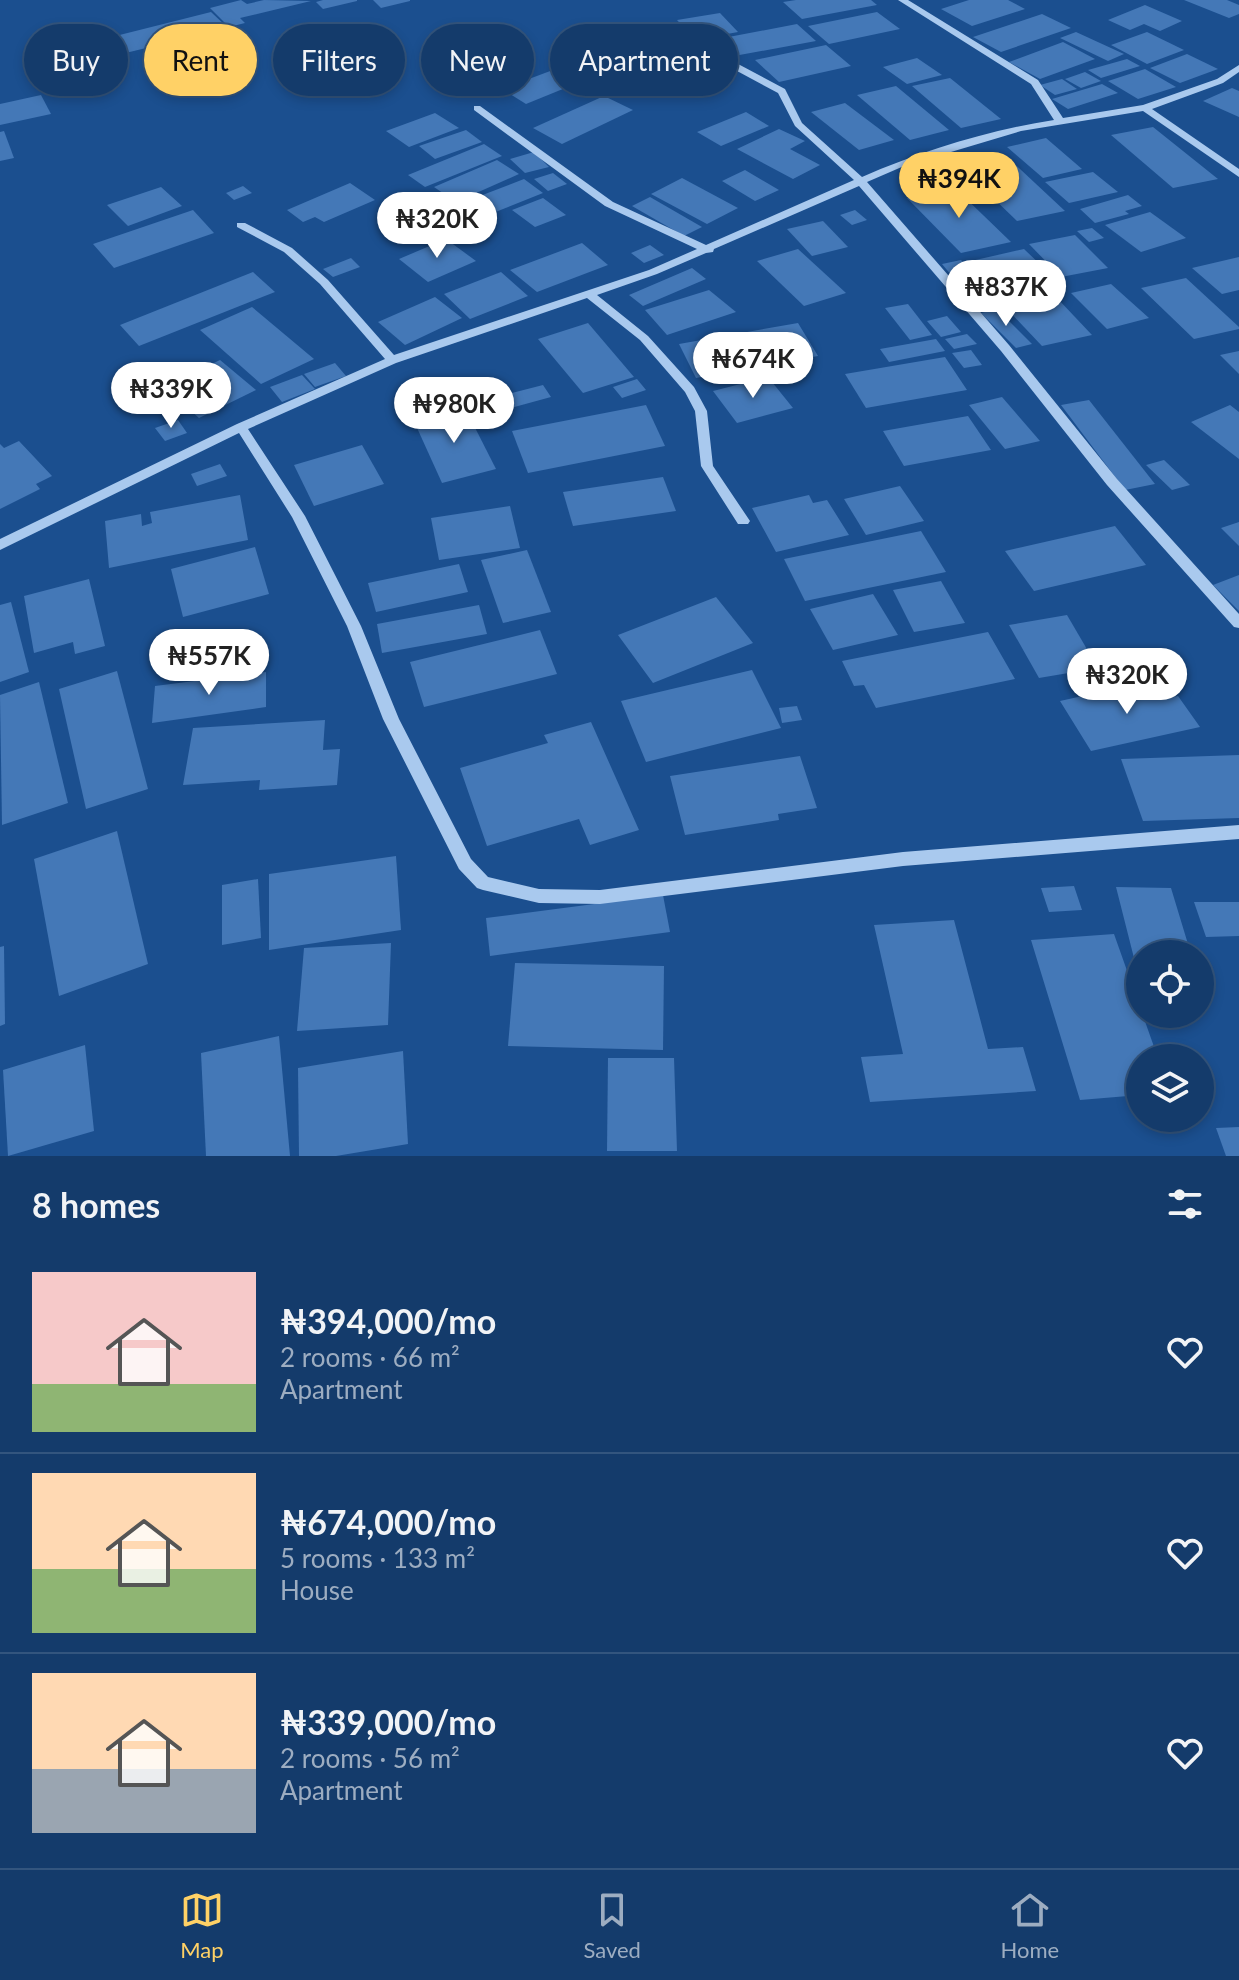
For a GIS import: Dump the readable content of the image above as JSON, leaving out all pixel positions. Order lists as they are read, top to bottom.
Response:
{
  "page": {
    "chip": [
      "Buy",
      "Rent",
      "Filters",
      "New",
      "Apartment"
    ],
    "price": [
      "₦394K",
      "₦320K",
      "₦837K",
      "₦674K",
      "₦339K",
      "₦980K",
      "₦557K",
      "₦320K"
    ],
    "heading": "8 homes",
    "list": [
      {
        "name": "₦394,000/mo",
        "note": "2 rooms · 66 m² · Apartment"
      },
      {
        "name": "₦674,000/mo",
        "note": "5 rooms · 133 m² · House"
      },
      {
        "name": "₦339,000/mo",
        "note": "2 rooms · 56 m² · Apartment"
      }
    ],
    "tabs": ["Map", "Saved", "Home"]
  }
}
